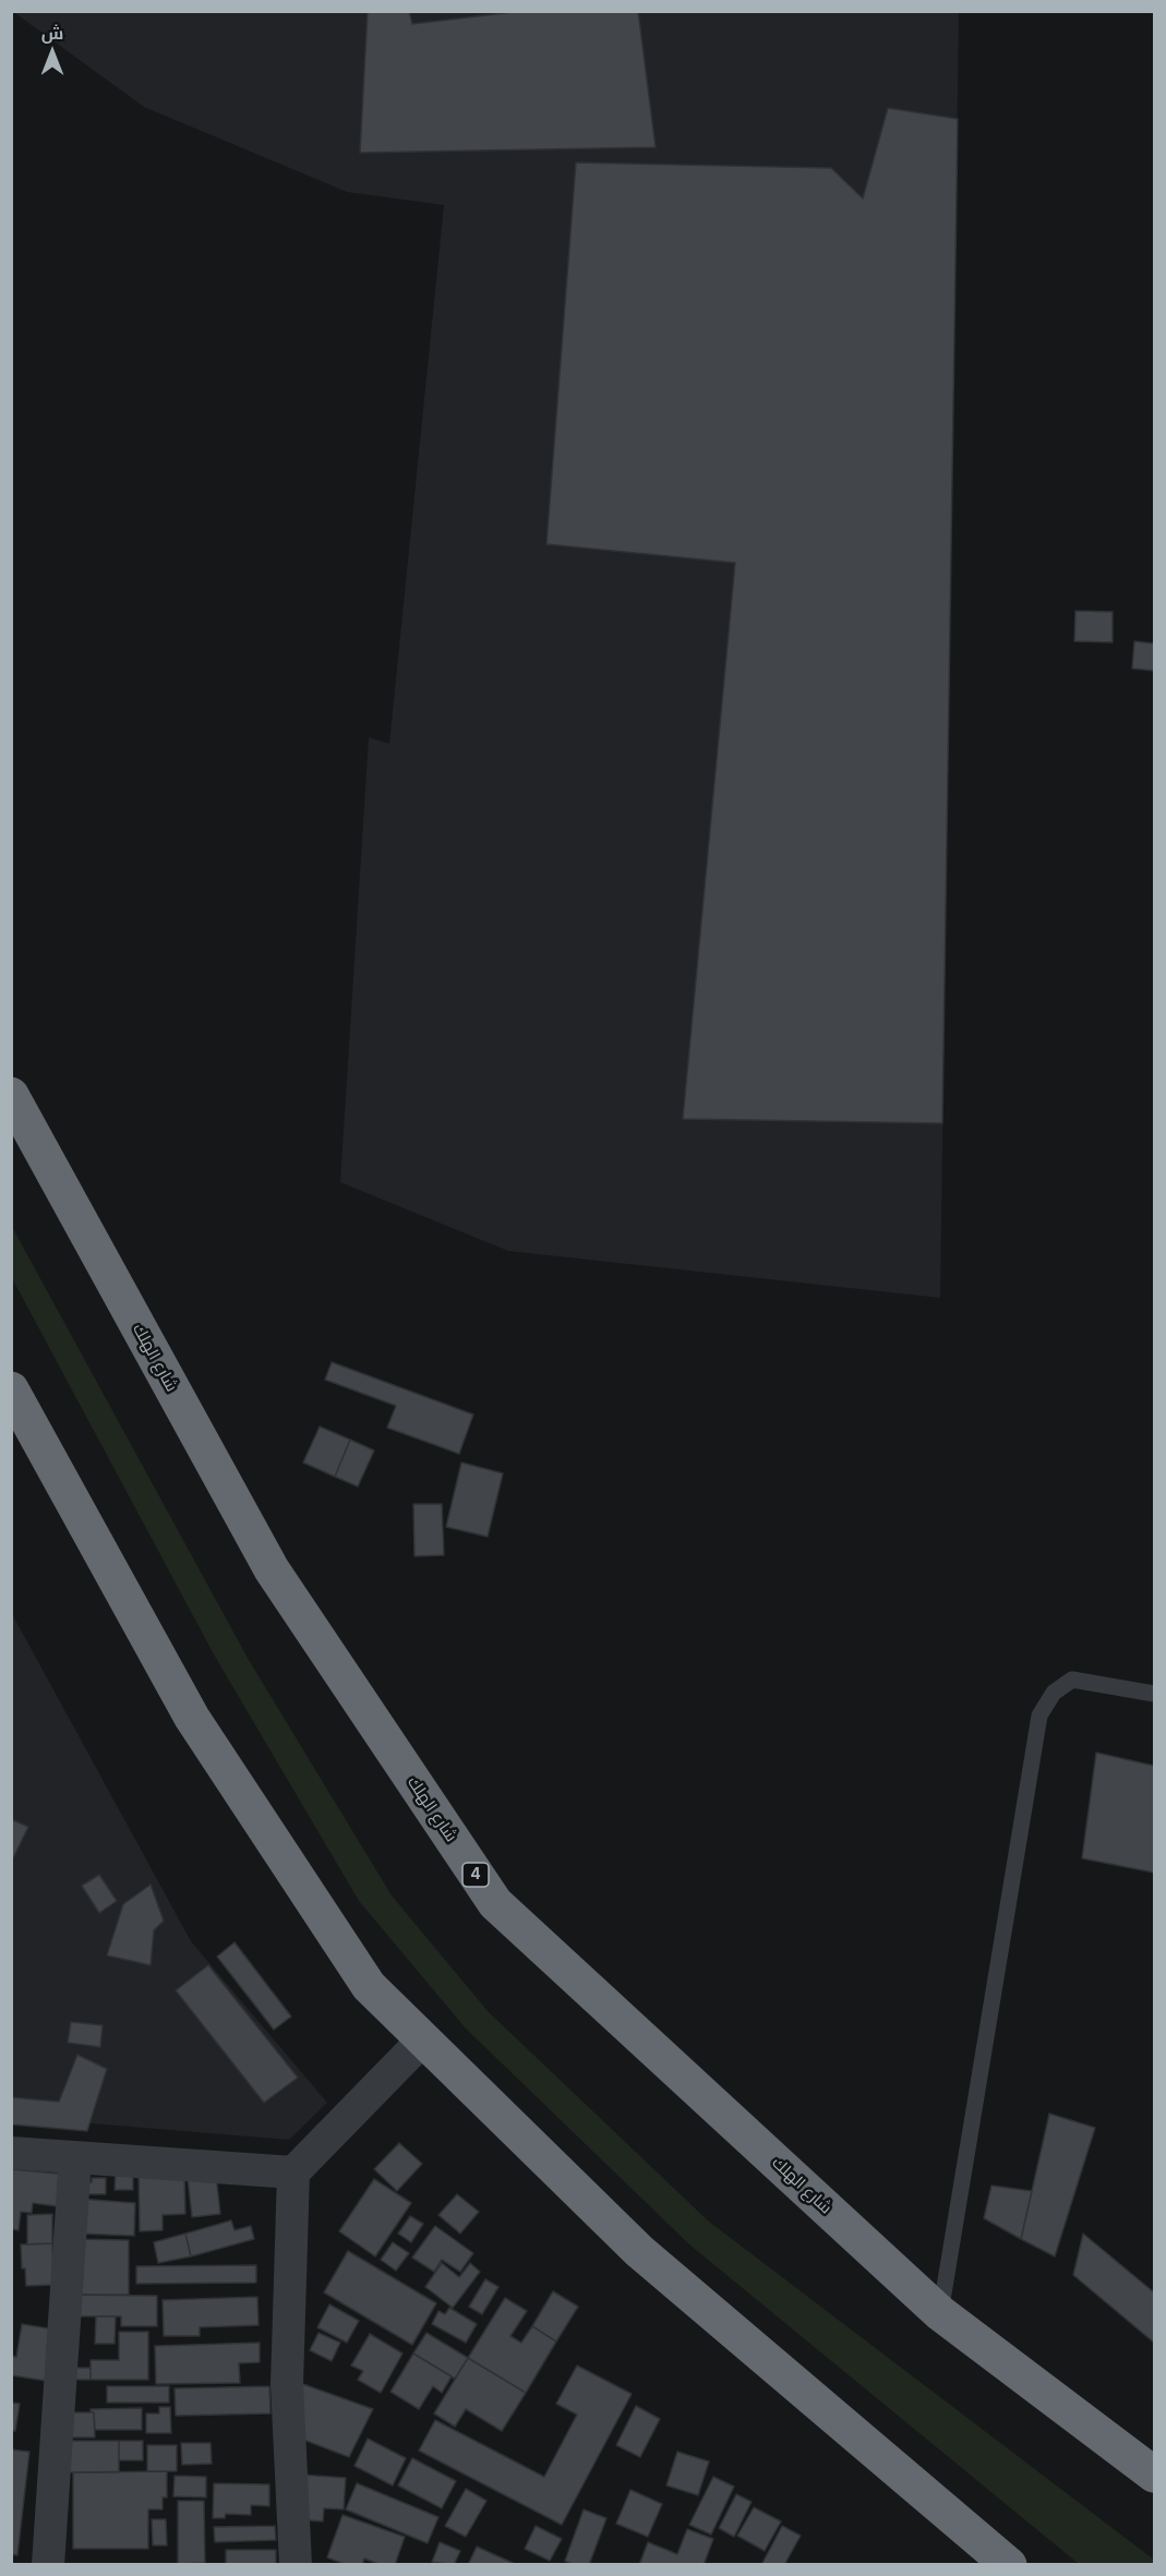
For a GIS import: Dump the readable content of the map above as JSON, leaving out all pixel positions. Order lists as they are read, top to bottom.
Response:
{
  "streets": {
    "highway": ["شارع الهلك", "4"]
  },
  "north": "top"
}
